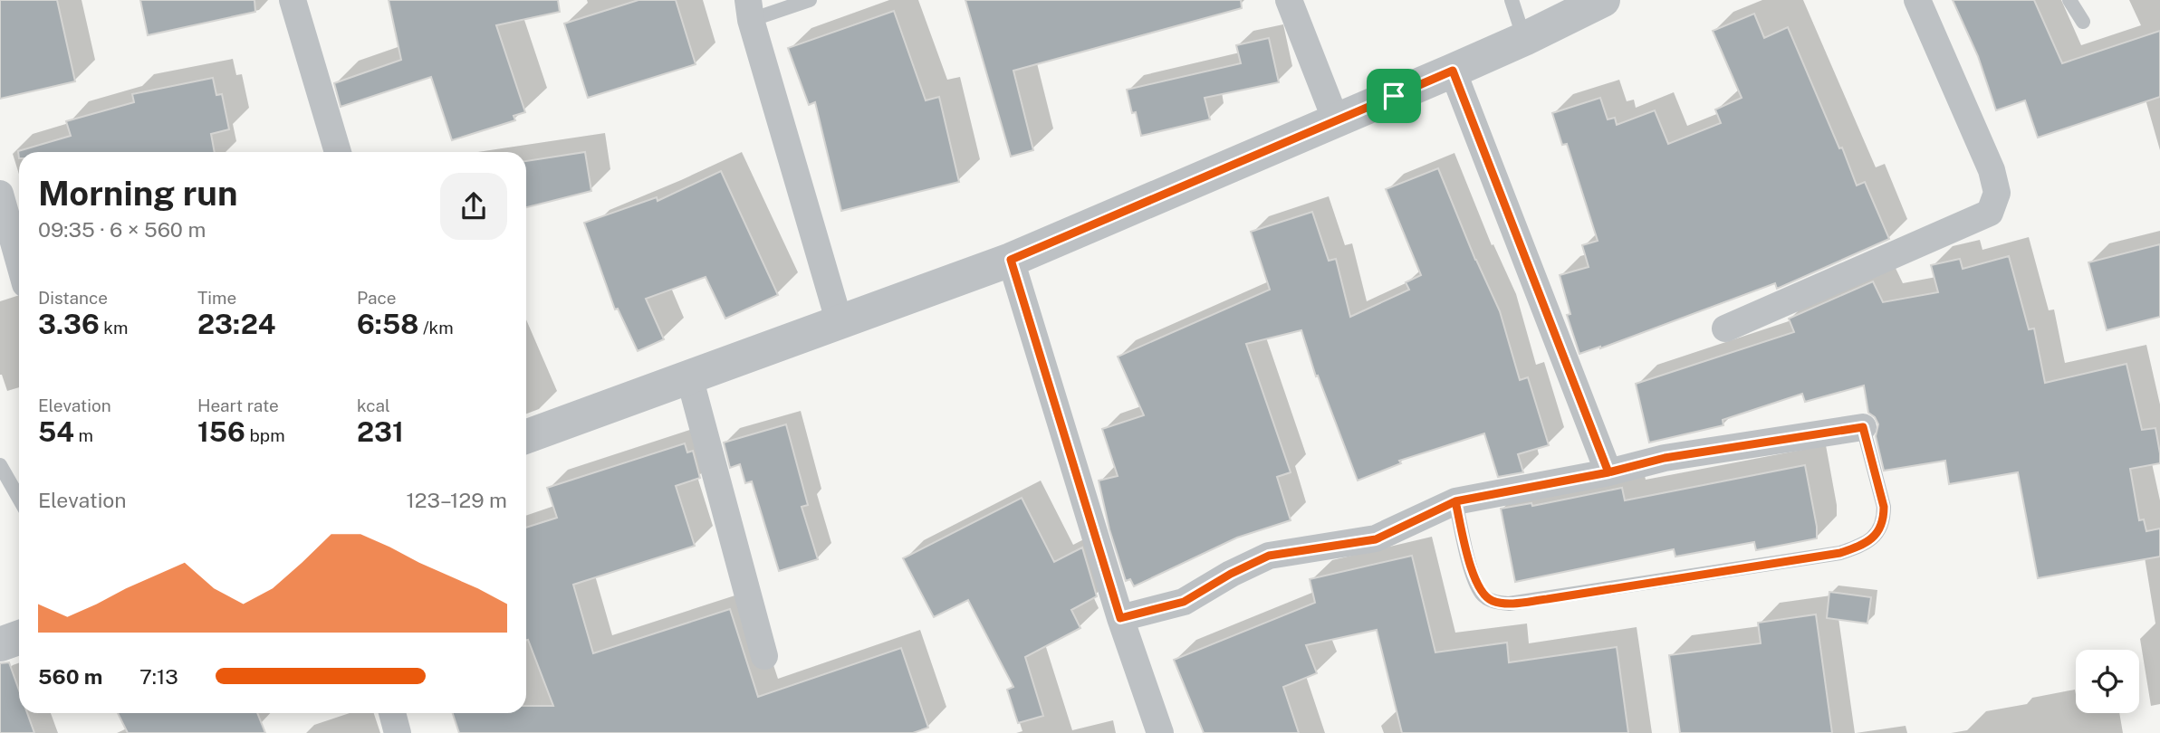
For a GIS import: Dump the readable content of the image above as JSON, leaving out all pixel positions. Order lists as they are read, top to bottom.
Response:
{
  "page": {
    "heading": ["Morning run", "09:35 · 6 × 560 m"],
    "stats": [
      ["Distance", "3.36 km"],
      ["Time", "23:24"],
      ["Pace", "6:58 /km"],
      ["Elevation", "54 m"],
      ["Heart rate", "156 bpm"],
      ["kcal", "231"]
    ],
    "chart": ["Elevation", "123–129 m"],
    "list": [
      {
        "name": "560 m",
        "note": "7:13"
      }
    ]
  }
}
